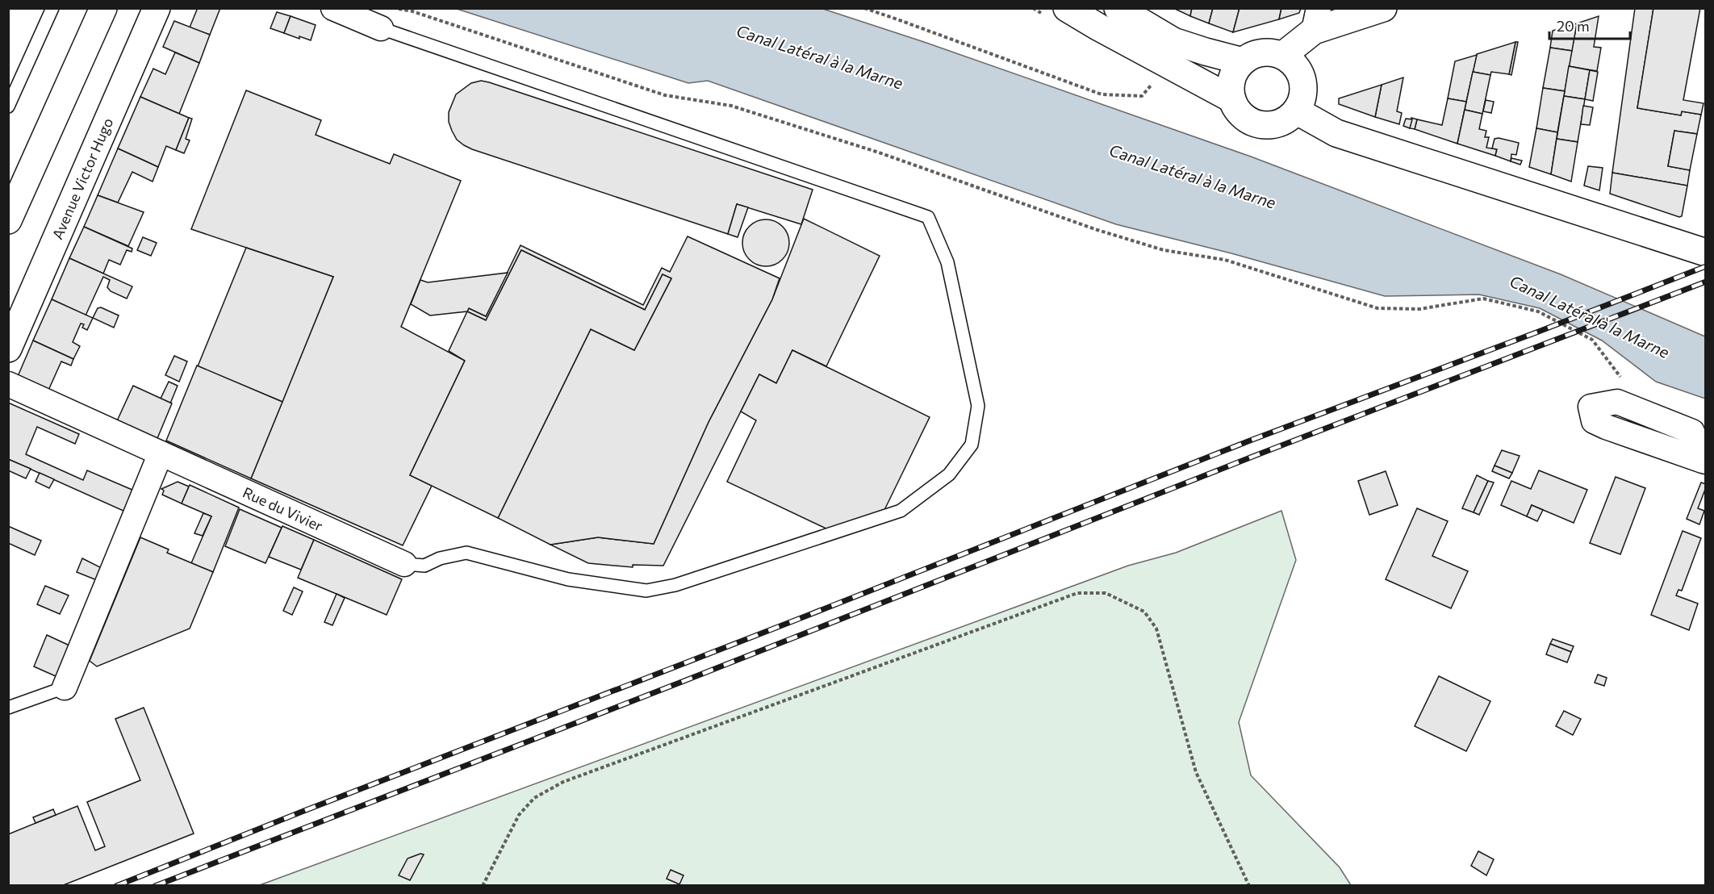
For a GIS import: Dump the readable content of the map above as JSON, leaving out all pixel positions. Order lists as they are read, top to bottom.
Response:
{
  "streets": {
    "main road": ["Avenue Victor Hugo"],
    "street": ["Rue du Vivier"]
  },
  "water": ["Canal Latéral à la Marne"],
  "scale_bar": "20 m"
}
